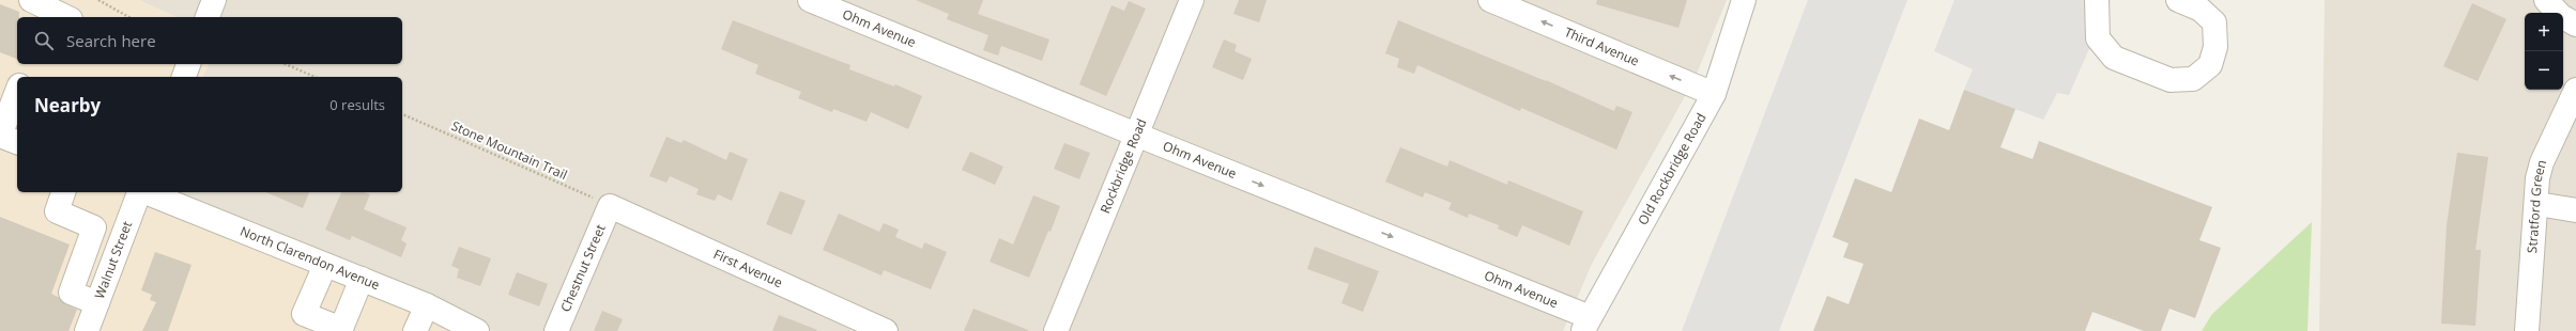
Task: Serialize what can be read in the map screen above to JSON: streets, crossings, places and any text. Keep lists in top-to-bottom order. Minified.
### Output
{"streets":{"street":["Ohm Avenue","Third Avenue","Rockbridge Road","Old Rockbridge Road","Stratford Green","North Clarendon Avenue","Walnut Street","Chestnut Street","First Avenue"],"path":["Stone Mountain Trail"]},"crossings":[["Ohm Avenue","Rockbridge Road"],["Ohm Avenue","Old Rockbridge Road"],["Third Avenue","Old Rockbridge Road"],["Stone Mountain Trail","Chestnut Street"],["Stone Mountain Trail","First Avenue"],["Chestnut Street","First Avenue"]],"one_way":["Ohm Avenue","Third Avenue"],"page":{"map_buttons":["+","−"],"search":"Search here","heading":["Nearby","0 results"]}}
